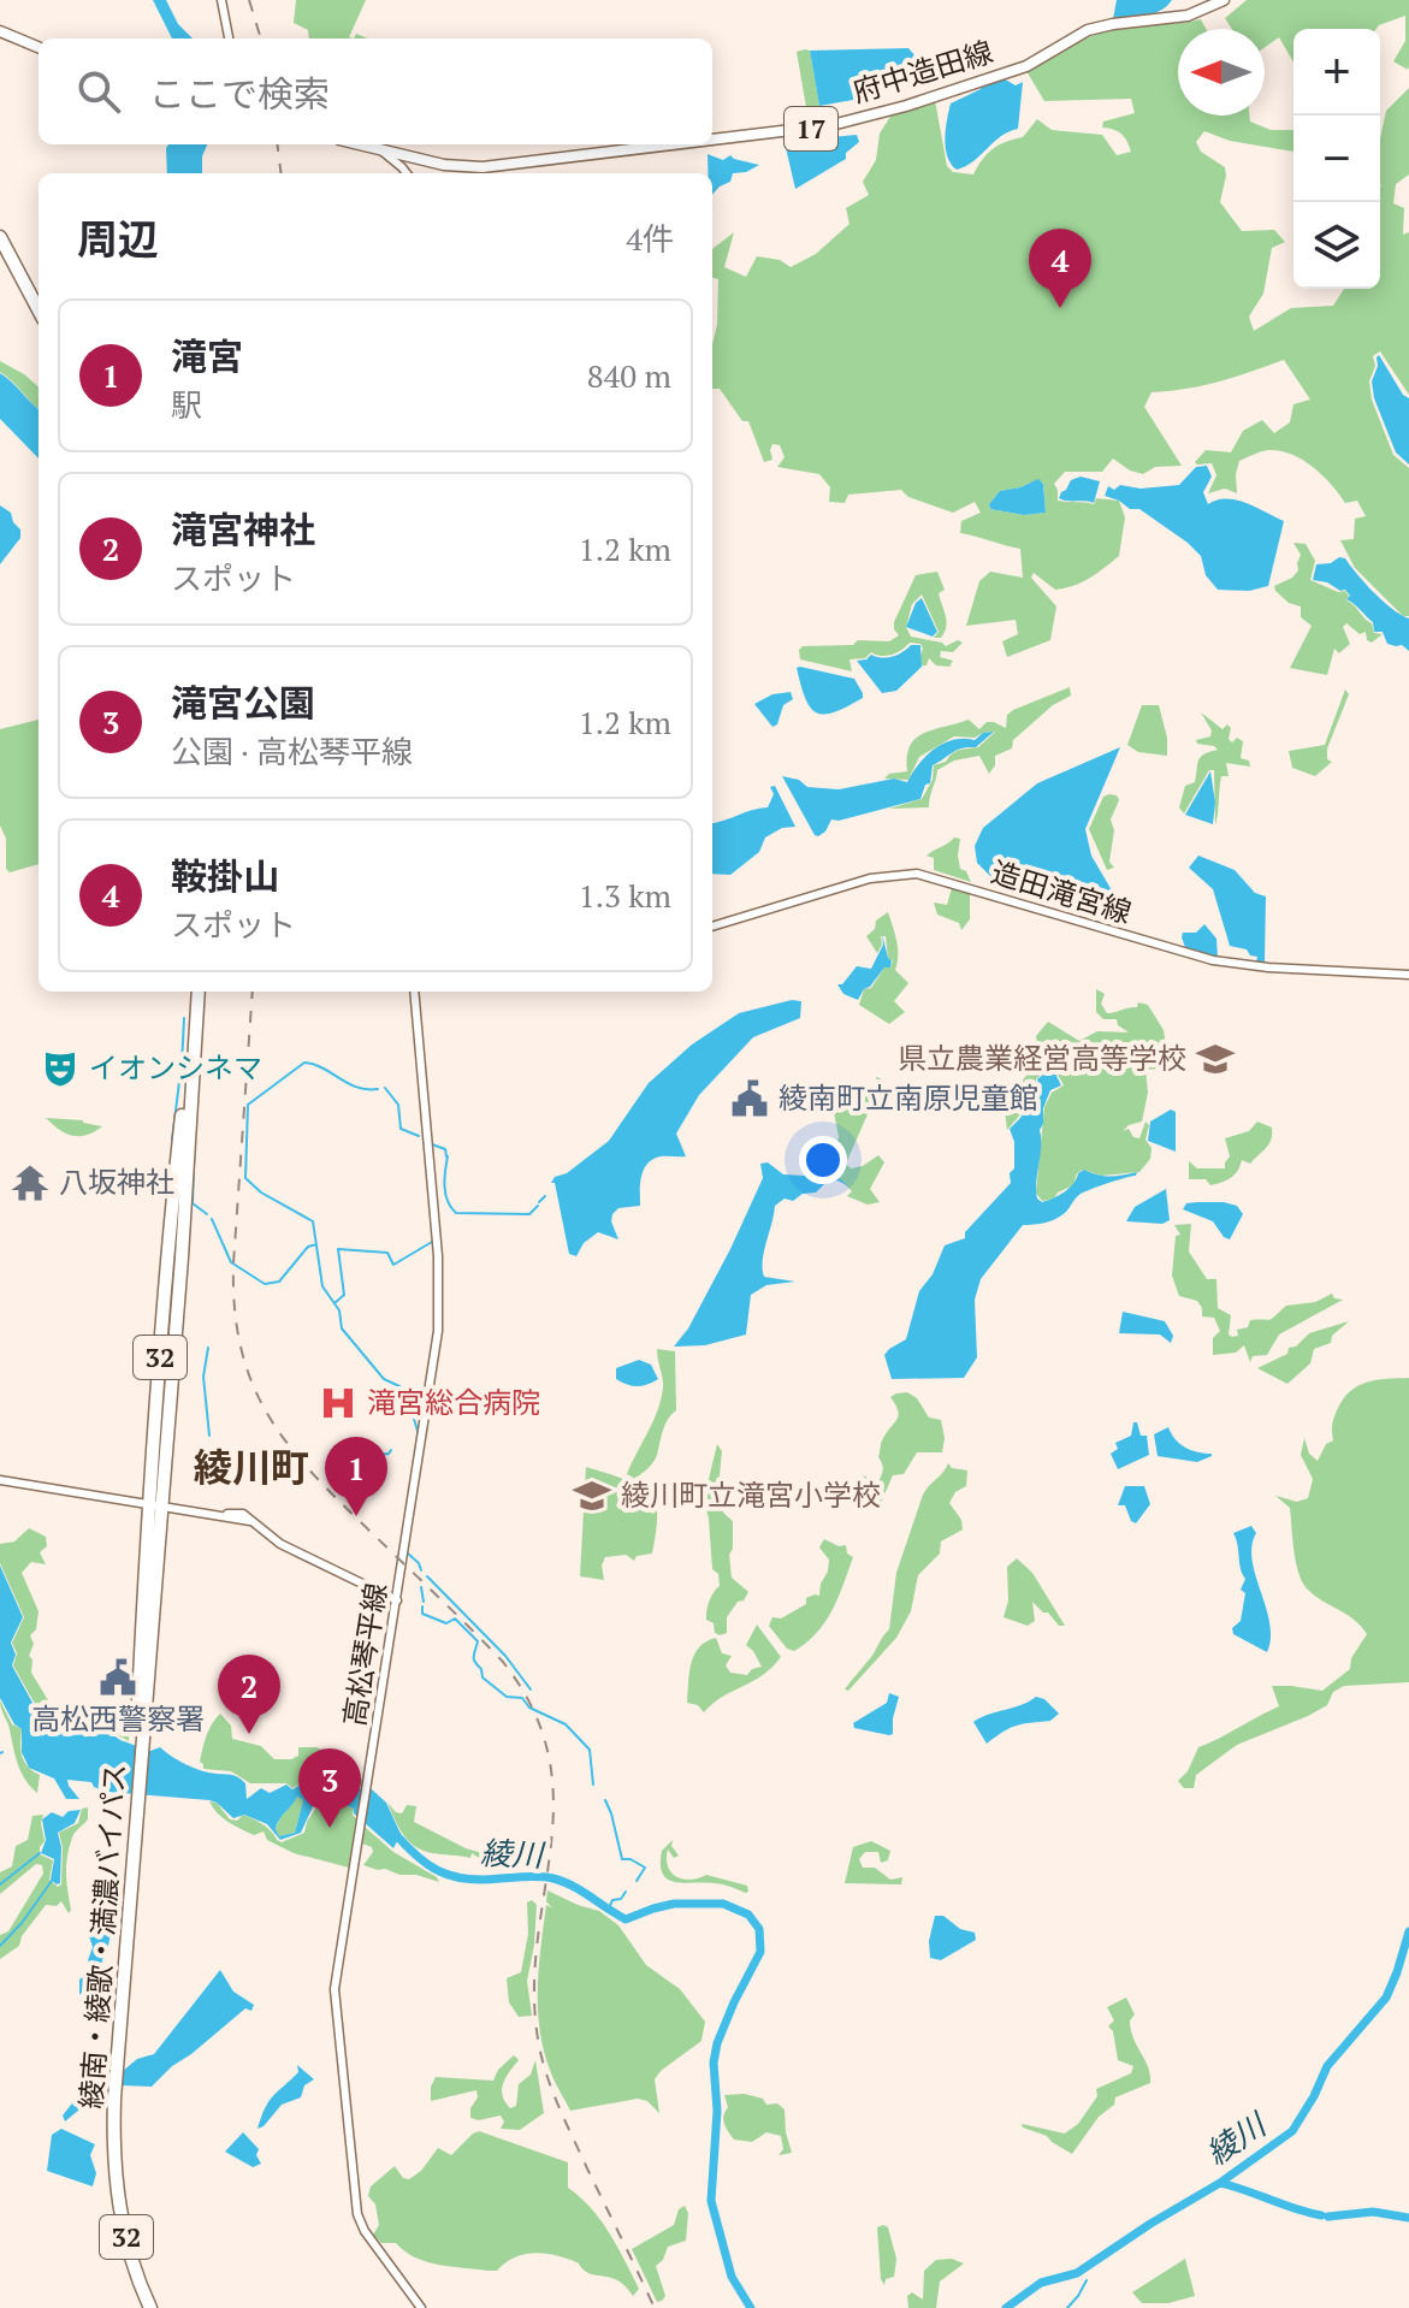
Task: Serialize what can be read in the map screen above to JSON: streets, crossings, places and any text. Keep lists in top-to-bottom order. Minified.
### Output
{"streets":{"highway":["32","綾南・綾歌・満濃バイパス"],"main road":["府中造田線","17","造田滝宮線","高松琴平線"]},"districts":["綾川町"],"water":["綾川"],"places":{"school or university":["県立農業経営高等学校","綾川町立滝宮小学校"],"theatre":["イオンシネマ"],"public building":["綾南町立南原児童館","高松西警察署"],"temple":["八坂神社"],"hospital":["滝宮総合病院"]},"north":"left","page":{"map_buttons":["+","−"],"search":"ここで検索","heading":["周辺","4件"],"pins":["4","1","2","3"],"list":[{"mark":"1","name":"滝宮","note":"駅","value":"840 m"},{"mark":"2","name":"滝宮神社","note":"スポット","value":"1.2 km"},{"mark":"3","name":"滝宮公園","note":"公園 · 高松琴平線","value":"1.2 km"},{"mark":"4","name":"鞍掛山","note":"スポット","value":"1.3 km"}]}}
